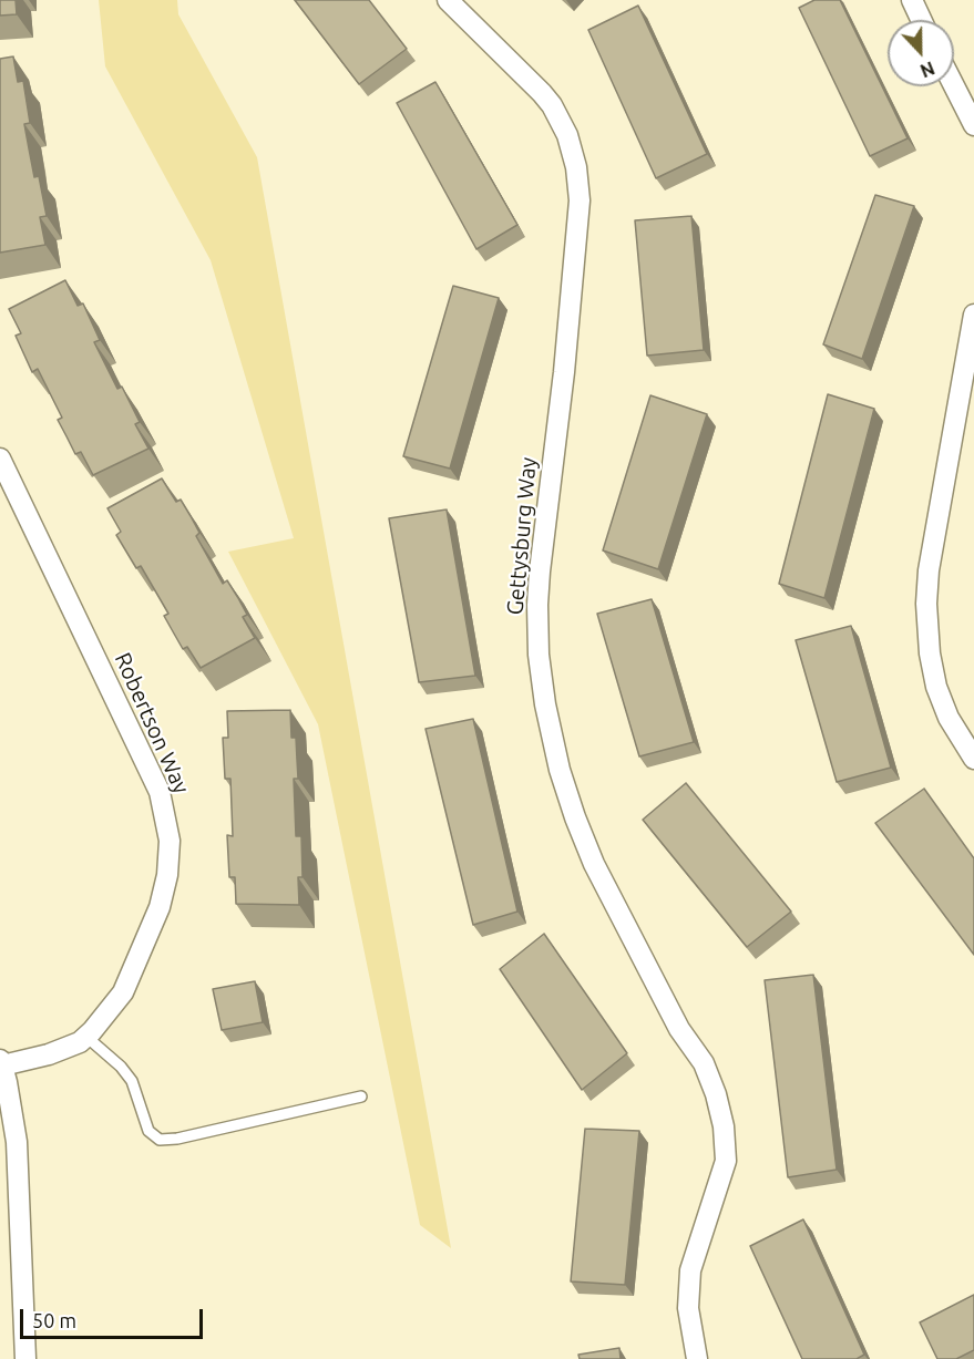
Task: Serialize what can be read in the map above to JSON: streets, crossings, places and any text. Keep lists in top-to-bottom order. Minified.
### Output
{"streets":{"street":["Gettysburg Way","Robertson Way"]},"scale_bar":"50 m","north":"bottom"}
